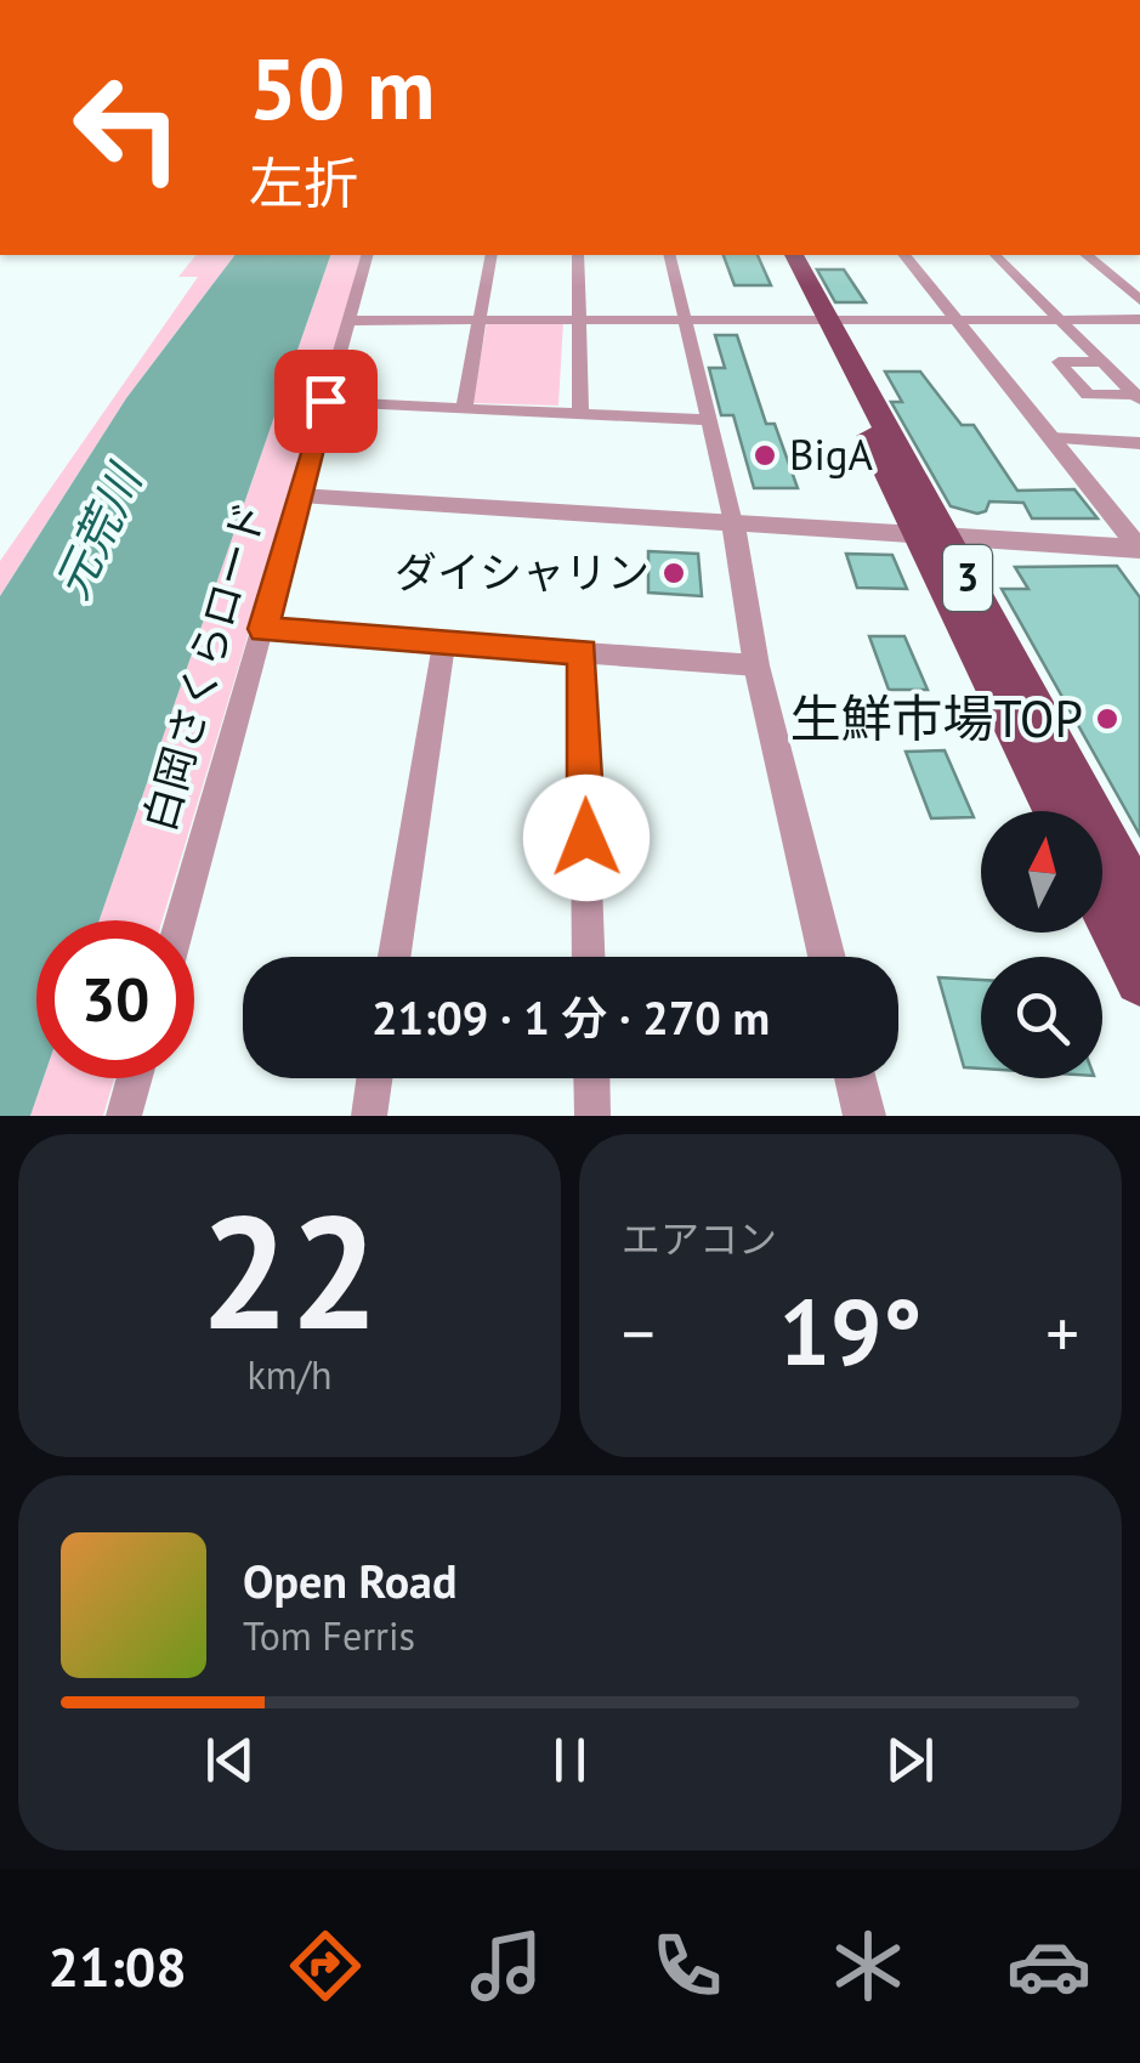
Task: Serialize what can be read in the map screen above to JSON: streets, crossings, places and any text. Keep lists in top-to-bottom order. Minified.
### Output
{"streets":{"main road":["3"],"street":["白岡さくらロード"]},"water":["元荒川"],"places":["BigA","ダイシャリン","生鮮市場TOP"],"north":"top","page":{"turn":["50 m","左折"],"limit":"30","trip":"21:09 · 1 分 · 270 m","tile":[["22","km/h"],"エアコン"],"heat":["−","19°","+"],"song":["Open Road","Tom Ferris"],"tabs":"21:08"}}
